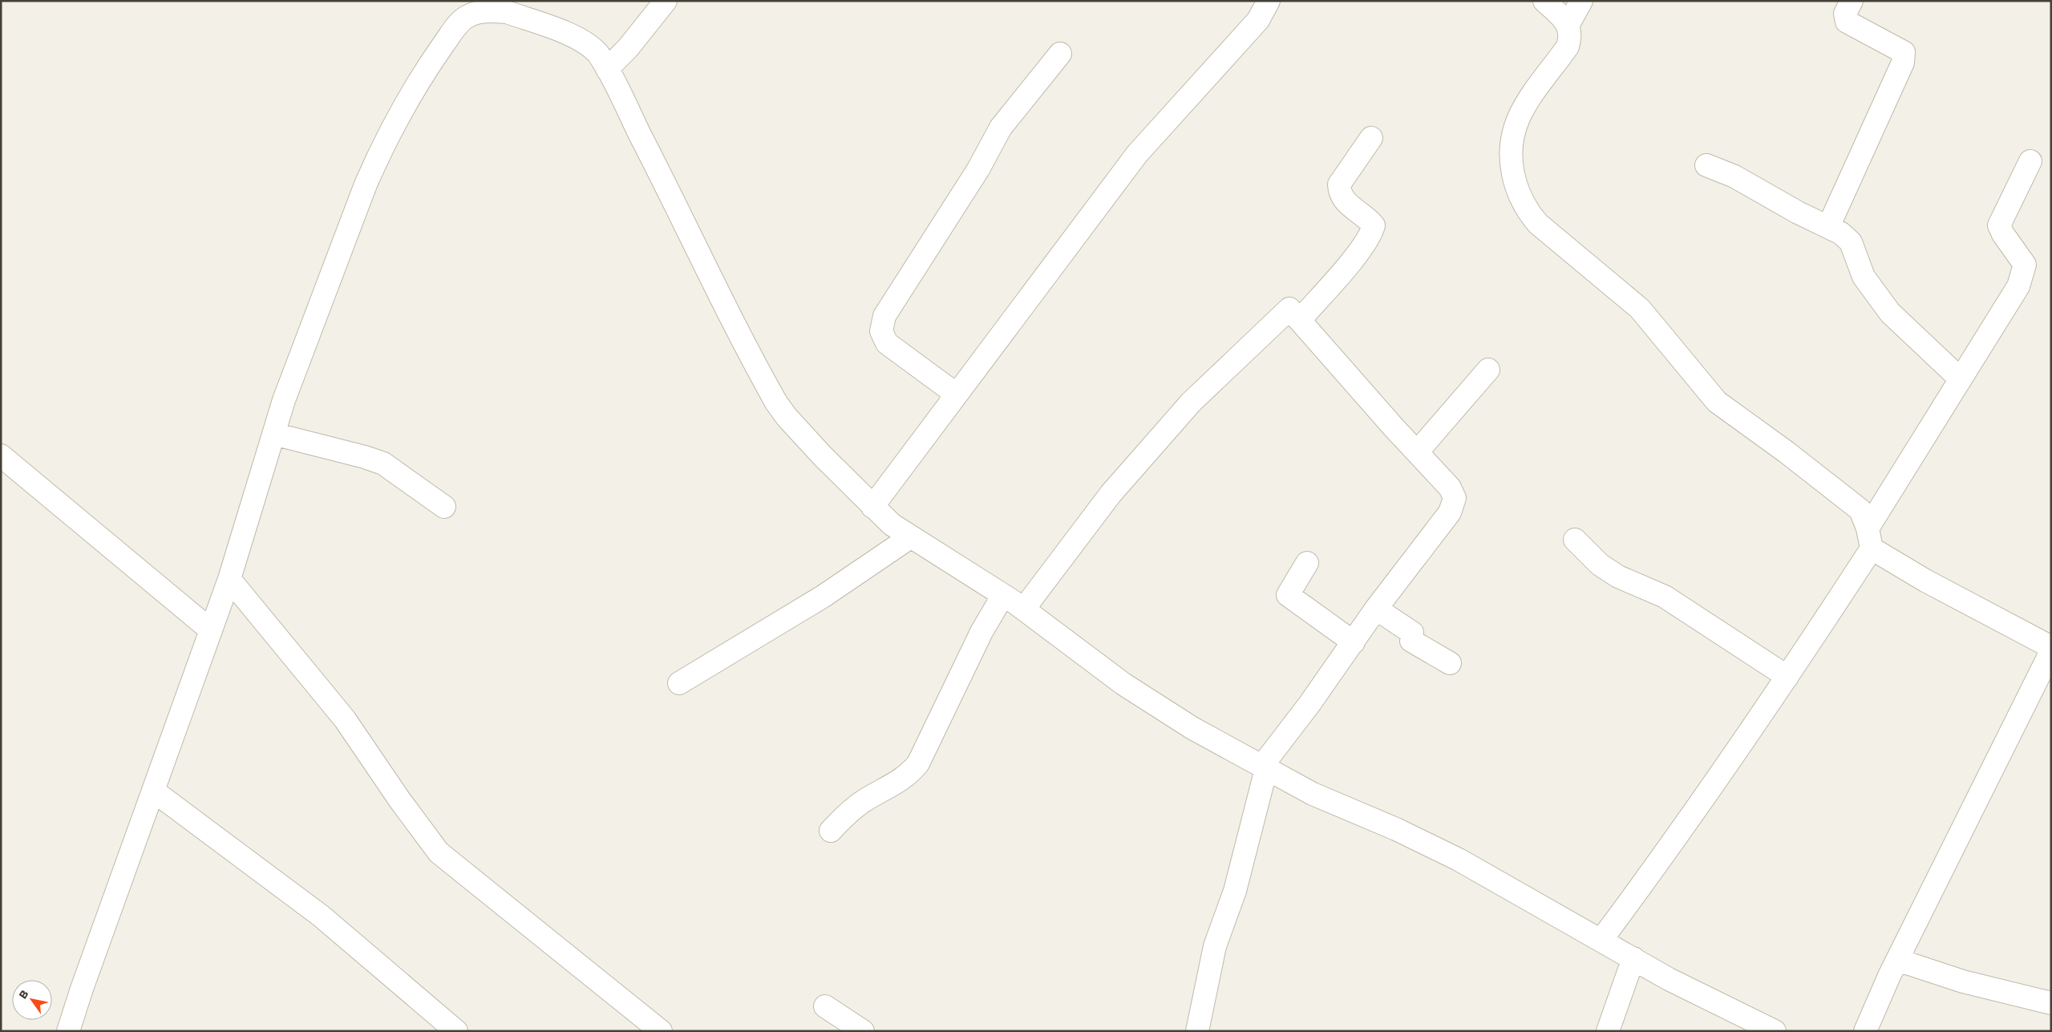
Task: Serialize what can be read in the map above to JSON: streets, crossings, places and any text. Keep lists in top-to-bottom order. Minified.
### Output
{"north":"top left"}
